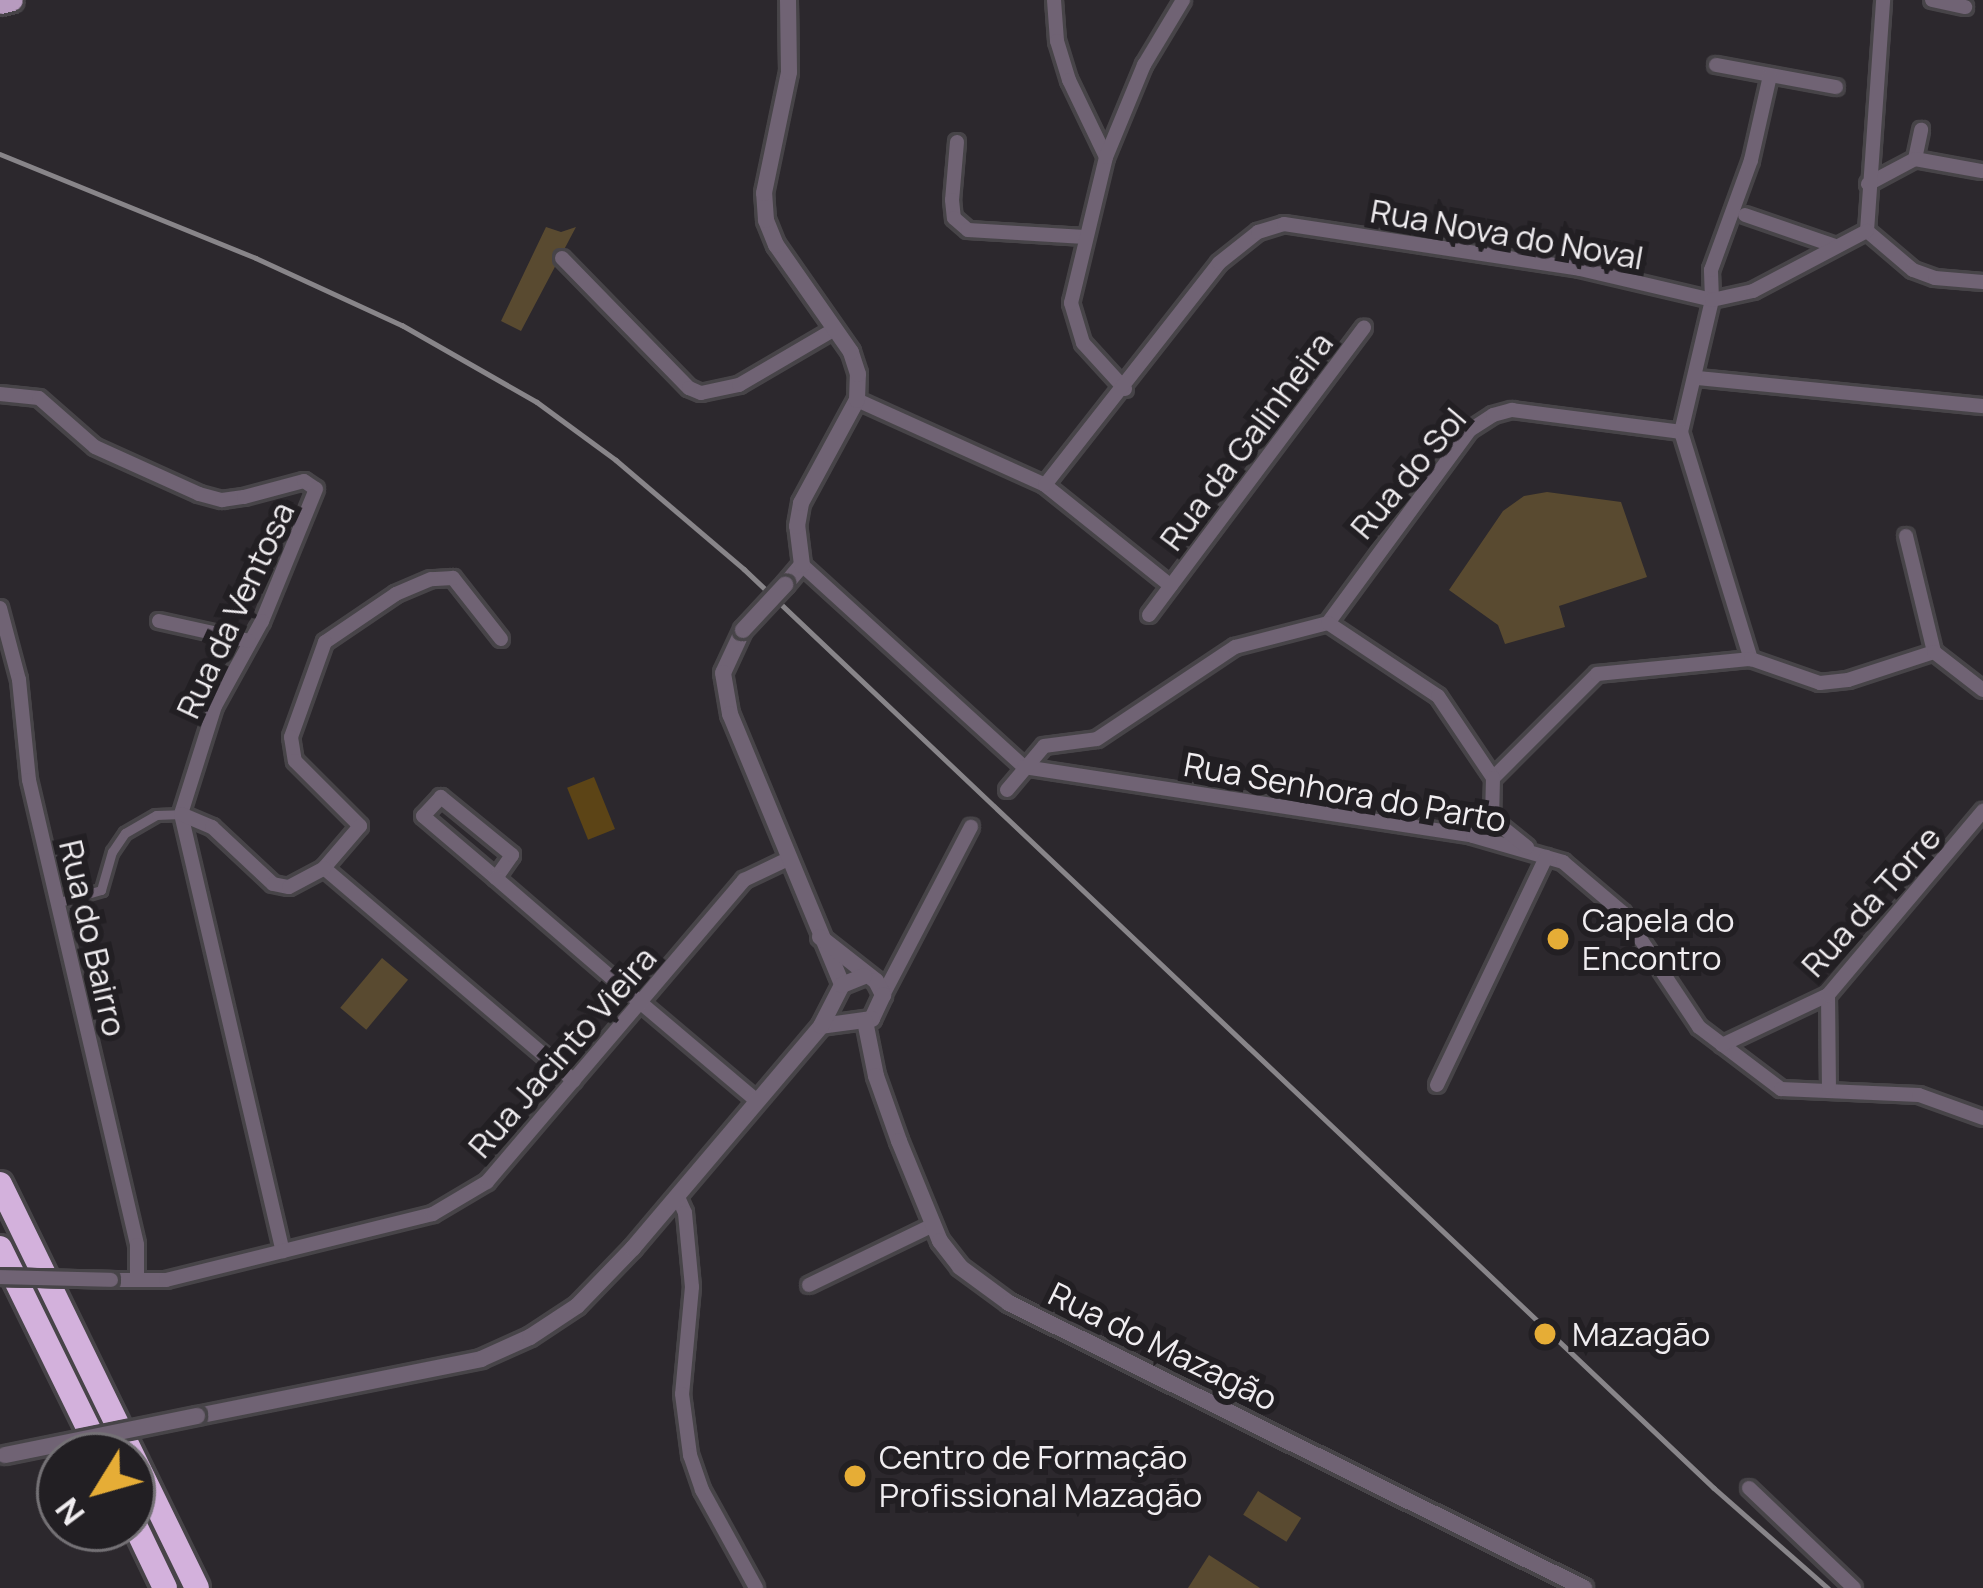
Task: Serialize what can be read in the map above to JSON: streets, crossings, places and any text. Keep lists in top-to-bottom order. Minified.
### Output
{"streets":{"street":["Rua Nova do Noval","Rua da Galinheira","Rua do Sol","Rua da Ventosa","Rua Senhora do Parto","Rua da Torre","Rua do Bairro","Rua Jacinto Vieira","Rua do Mazagão"]},"crossings":[["Rua Nova do Noval","Rua da Galinheira"],["Rua Senhora do Parto","Rua da Torre"],["Rua do Bairro","Rua Jacinto Vieira"]],"places":["Capela do Encontro","Mazagão","Centro de Formação Profissional Mazagão"],"north":"bottom left"}
